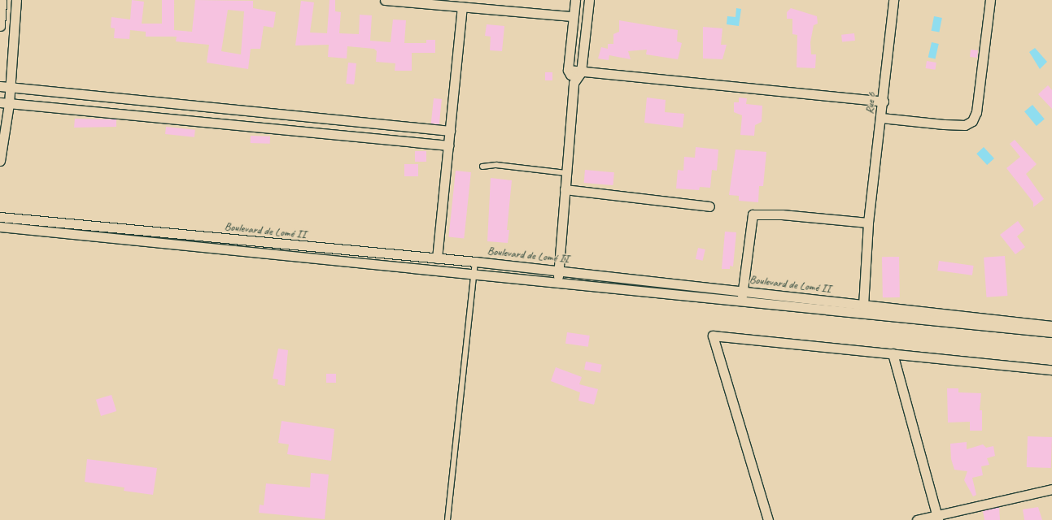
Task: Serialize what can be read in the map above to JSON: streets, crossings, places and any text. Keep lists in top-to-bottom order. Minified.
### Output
{"streets":{"street":["Rue 6","Boulevard de Lomé II"]},"crossings":[["Rue 6","Boulevard de Lomé II"]]}
